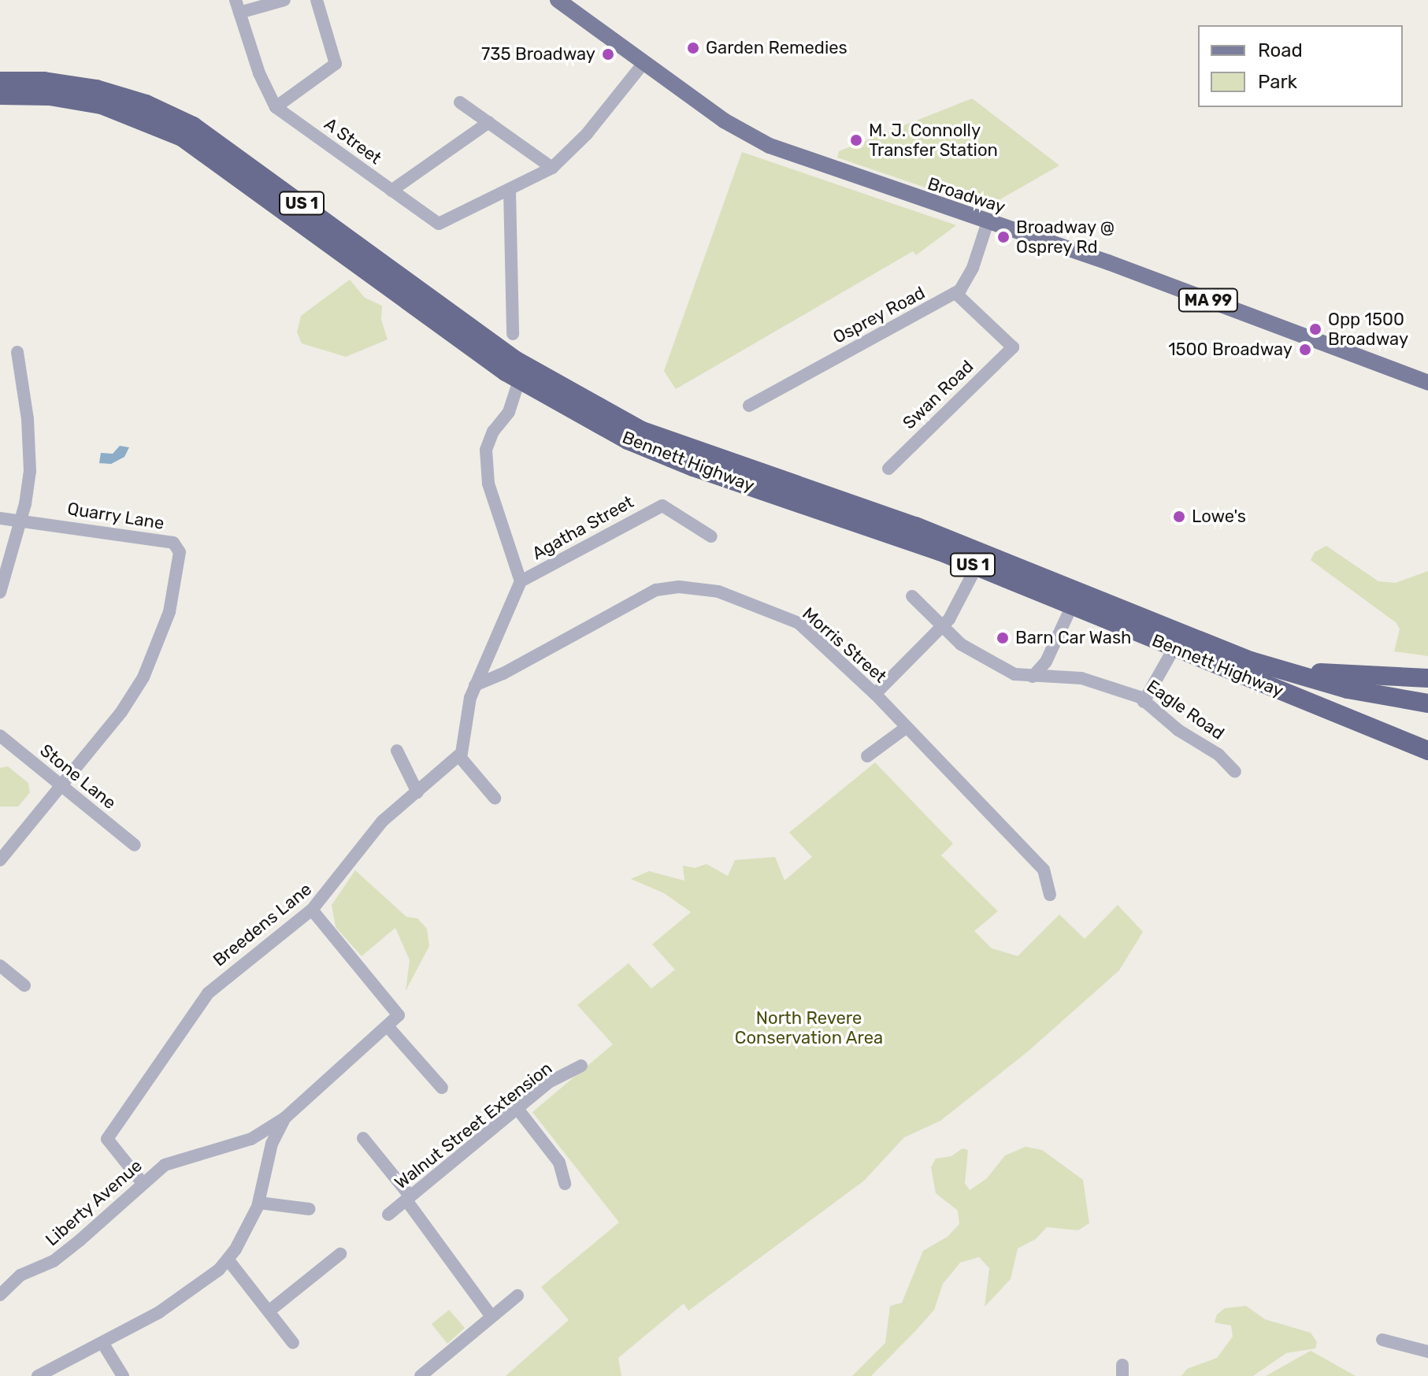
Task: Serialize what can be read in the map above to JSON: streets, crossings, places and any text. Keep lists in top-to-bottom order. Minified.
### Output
{"streets":{"highway":["US 1","Bennett Highway"],"main road":["Broadway","MA 99"],"street":["A Street","Osprey Road","Swan Road","Quarry Lane","Agatha Street","Morris Street","Eagle Road","Stone Lane","Breedens Lane","Walnut Street Extension","Liberty Avenue"]},"crossings":[["Broadway","Osprey Road"],["Osprey Road","Swan Road"],["Quarry Lane","Stone Lane"],["Breedens Lane","Liberty Avenue"]],"parks":["North Revere Conservation Area"],"places":["Garden Remedies","735 Broadway","M. J. Connolly Transfer Station","Broadway @ Osprey Rd","Opp 1500 Broadway","1500 Broadway","Lowe's","Barn Car Wash"],"legend":["Road","Park"]}
